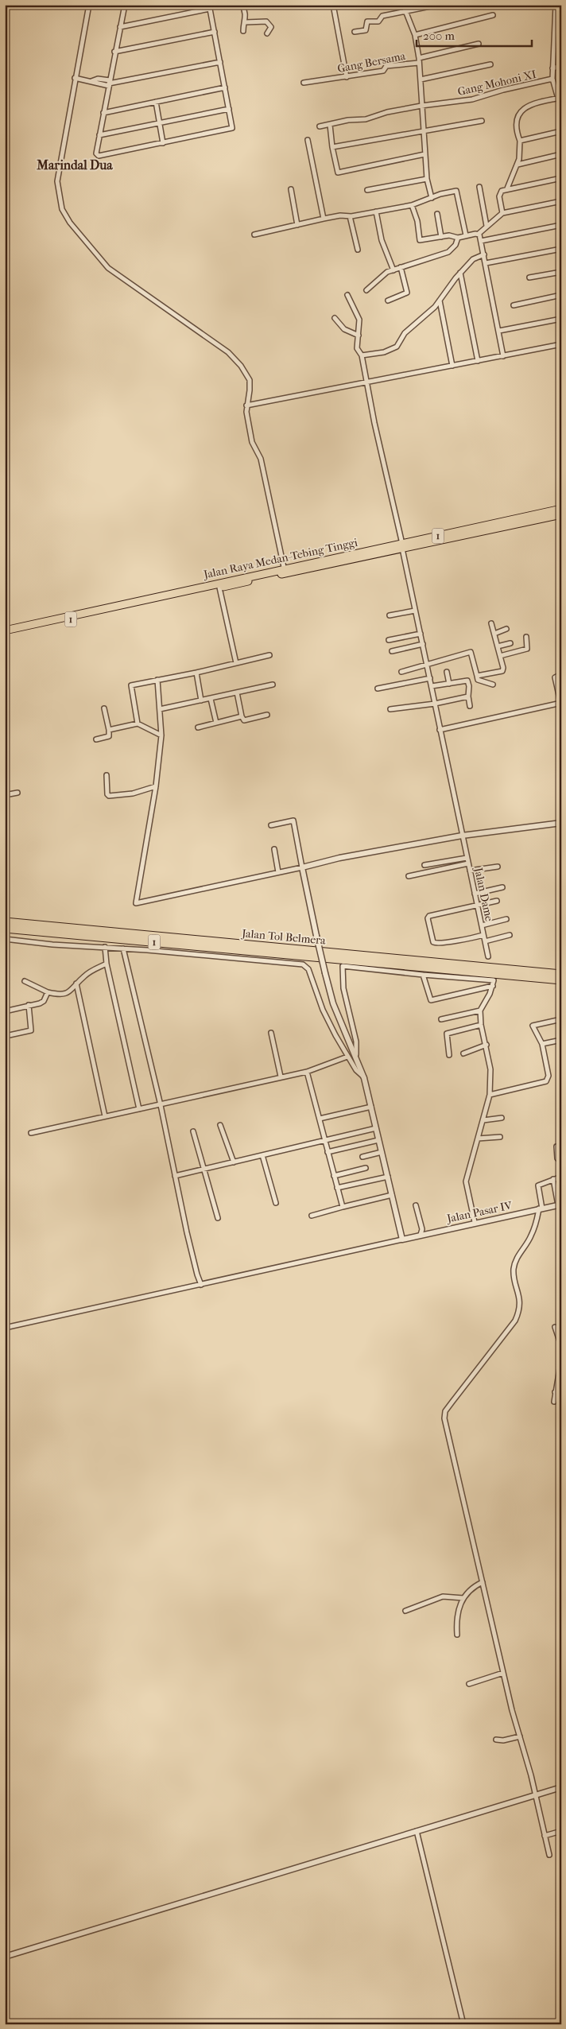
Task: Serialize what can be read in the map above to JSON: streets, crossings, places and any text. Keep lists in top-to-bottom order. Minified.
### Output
{"streets":{"highway":["1","Jalan Raya Medan-Tebing Tinggi","Jalan Tol Belmera"],"street":["Gang Bersama","Gang Mohoni XI","Jalan Dame","Jalan Pasar IV"]},"crossings":[["Jalan Raya Medan-Tebing Tinggi","Jalan Dame"]],"districts":["Marindal Dua"],"scale_bar":"200 m"}
